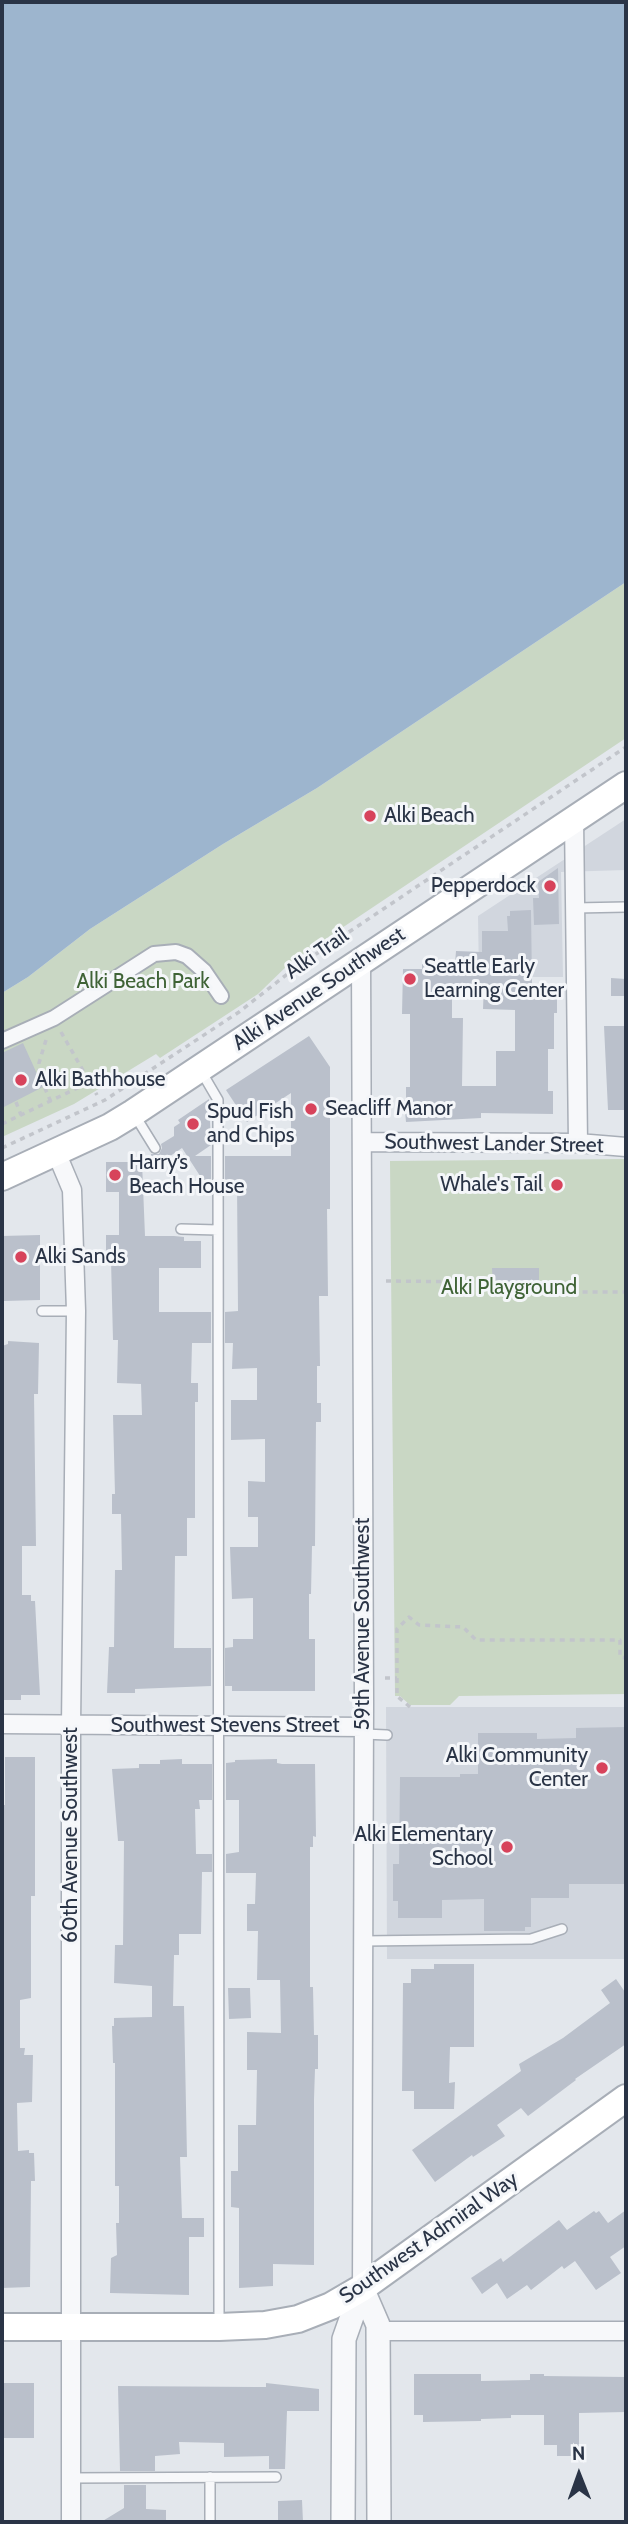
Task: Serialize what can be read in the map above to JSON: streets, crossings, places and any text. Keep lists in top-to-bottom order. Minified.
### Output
{"streets":{"main road":["Alki Avenue Southwest","Southwest Admiral Way"],"street":["Southwest Lander Street","59th Avenue Southwest","Southwest Stevens Street","60th Avenue Southwest"],"path":["Alki Trail"]},"crossings":[["Alki Avenue Southwest","59th Avenue Southwest"],["Alki Avenue Southwest","60th Avenue Southwest"],["Southwest Lander Street","59th Avenue Southwest"],["59th Avenue Southwest","Southwest Stevens Street"],["59th Avenue Southwest","Southwest Admiral Way"],["Southwest Stevens Street","60th Avenue Southwest"],["60th Avenue Southwest","Southwest Admiral Way"]],"parks":["Alki Beach Park","Alki Playground"],"places":["Alki Beach","Pepperdock","Seattle Early Learning Center","Alki Bathhouse","Seacliff Manor","Spud Fish and Chips","Harry’s Beach House","Whale's Tail","Alki Sands","Alki Community Center","Alki Elementary School"],"north":"top"}
